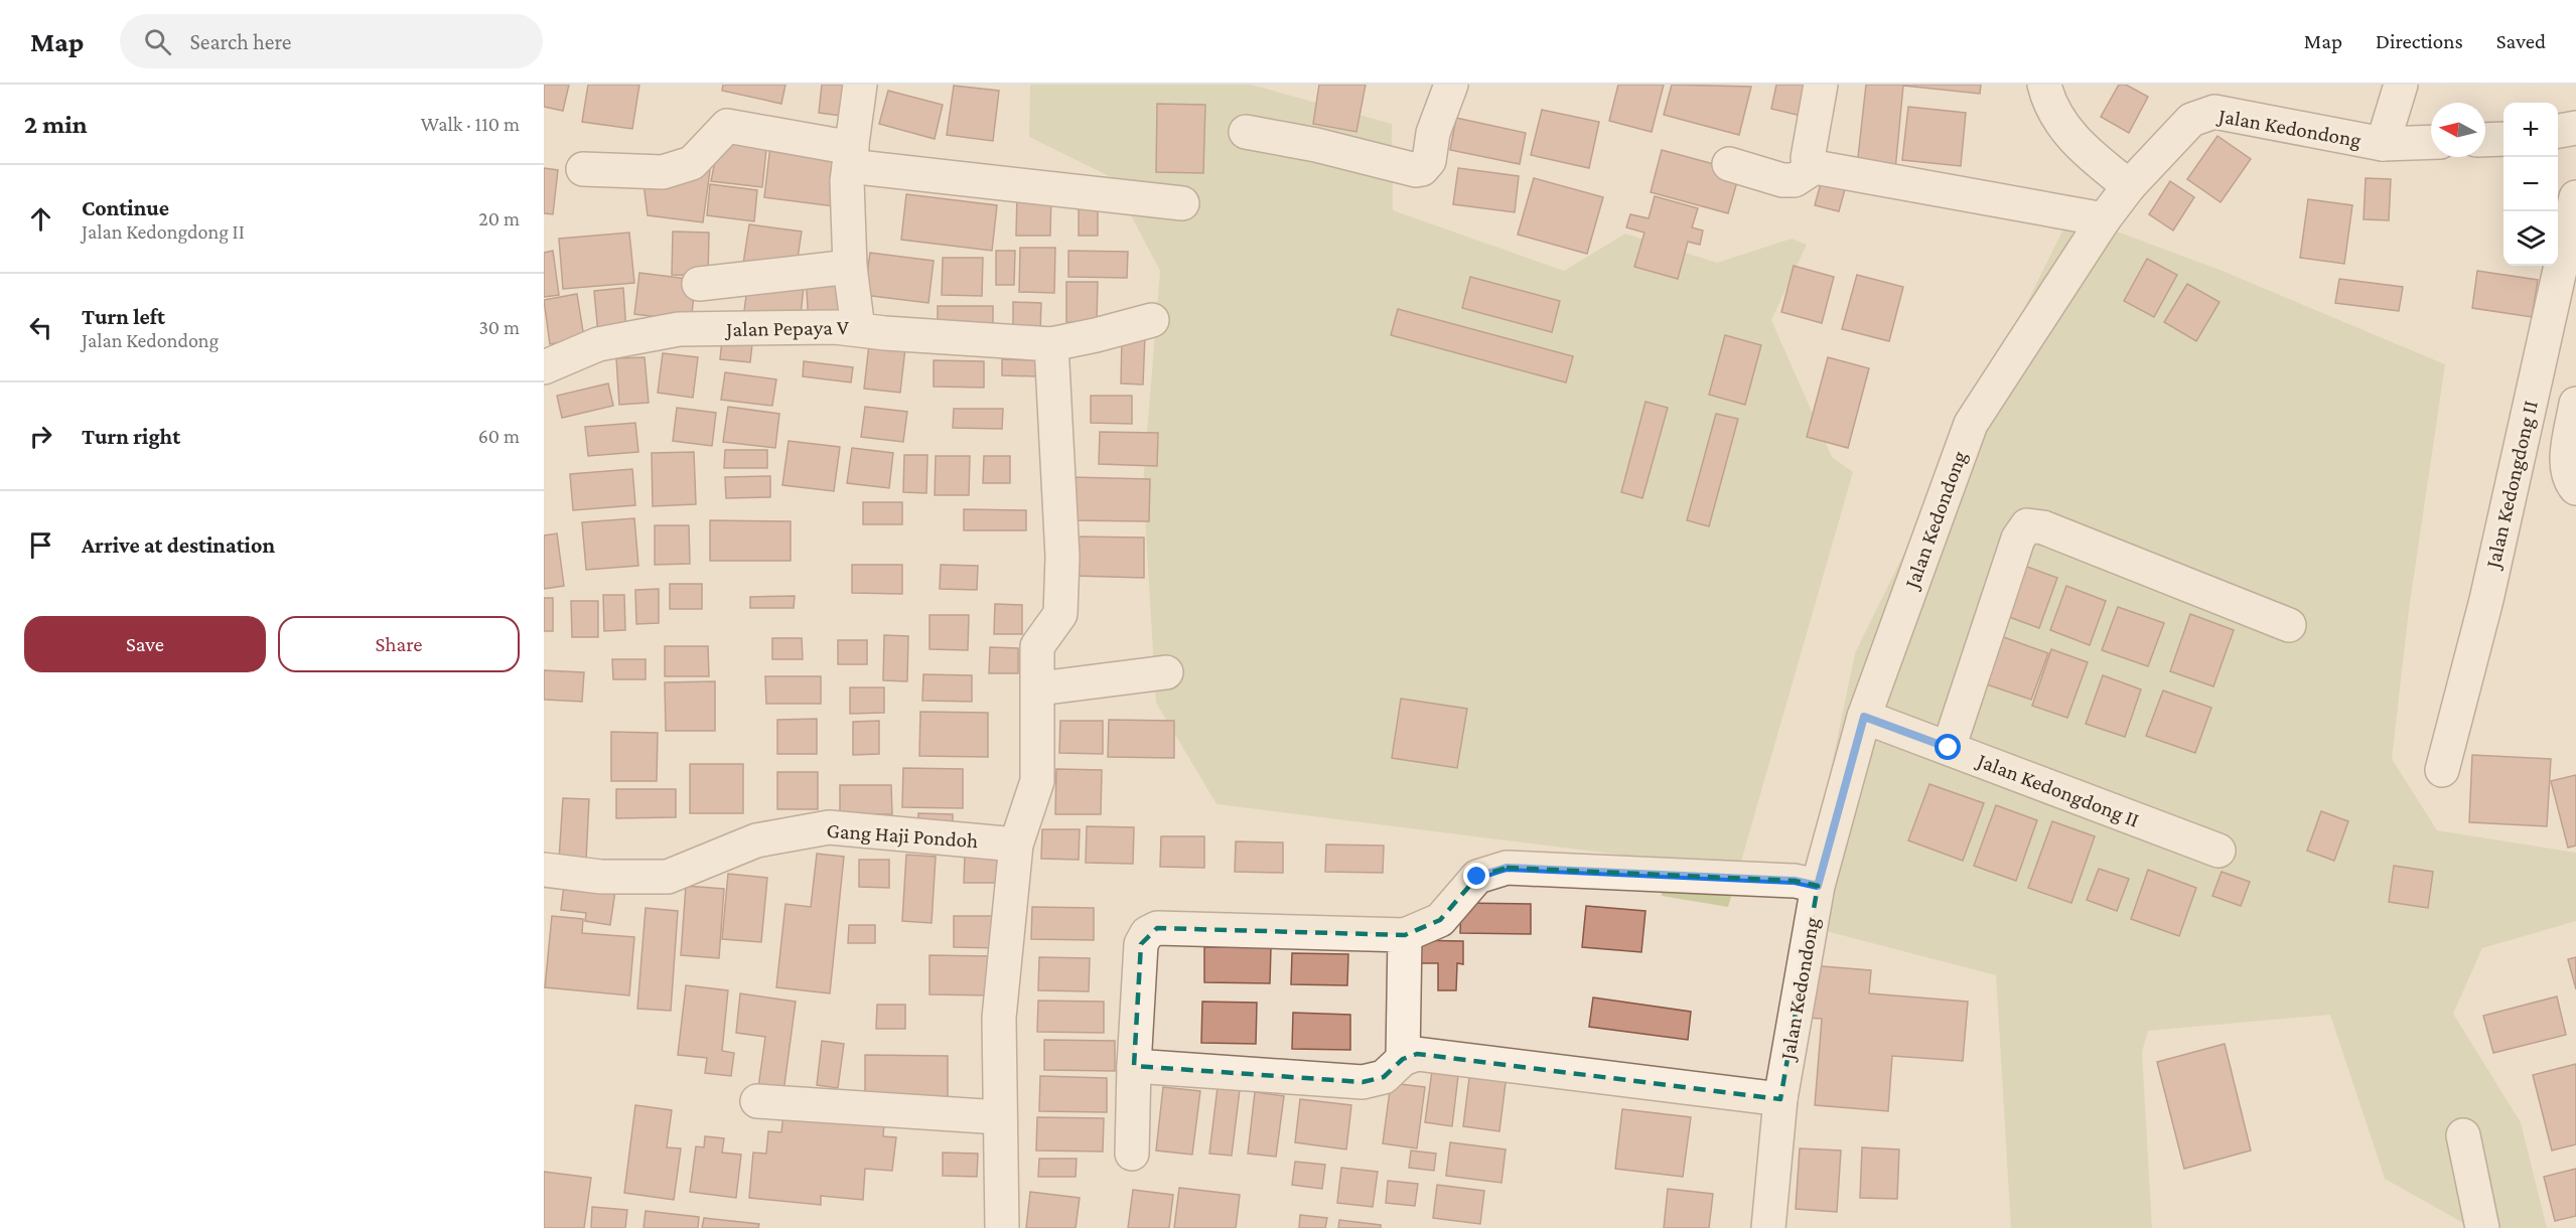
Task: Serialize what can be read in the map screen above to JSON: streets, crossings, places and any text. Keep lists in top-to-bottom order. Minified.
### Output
{"streets":{"street":["Jalan Kedondong","Jalan Pepaya V","Jalan Kedongdong II","Gang Haji Pondoh"]},"crossings":[["Jalan Kedondong","Jalan Kedongdong II"]],"north":"left","page":{"header":"Map","search":"Search here","nav":["Map","Directions","Saved"],"heading":["2 min","Walk · 110 m"],"map_buttons":["+","−"],"list":[["Continue","Jalan Kedongdong II","20 m"],["Turn left","Jalan Kedondong","30 m"],["Turn right","60 m"],"Arrive at destination"],"buttons":["Save","Share"]}}
